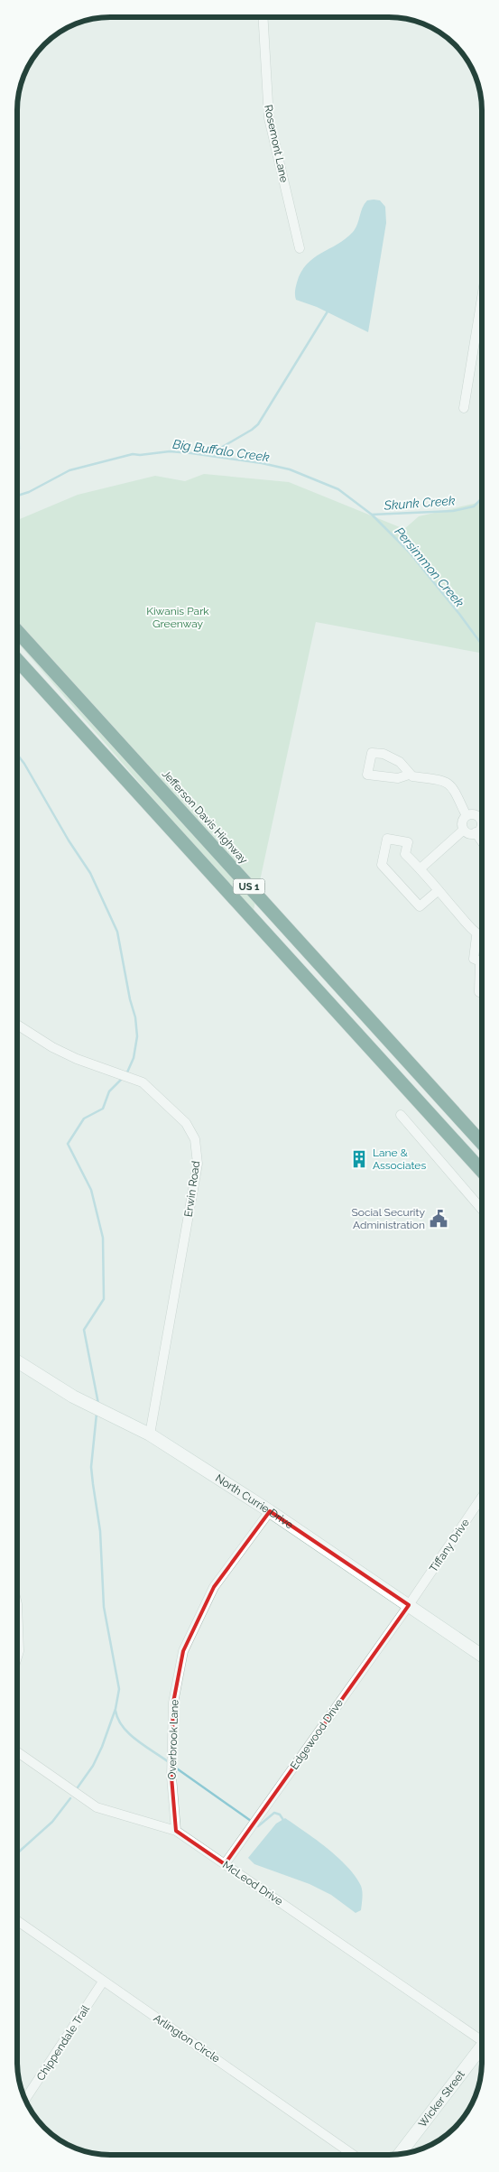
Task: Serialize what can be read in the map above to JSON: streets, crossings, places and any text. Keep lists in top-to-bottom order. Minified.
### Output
{"streets":{"highway":["Jefferson Davis Highway","US 1"],"street":["Rosemont Lane","Erwin Road","North Currie Drive","Tiffany Drive","Edgewood Drive","Overbrook Lane","McLeod Drive","Arlington Circle","Chippendale Trail","Wicker Street"]},"crossings":[["Erwin Road","North Currie Drive"],["North Currie Drive","Tiffany Drive"],["North Currie Drive","Edgewood Drive"],["North Currie Drive","Overbrook Lane"],["Tiffany Drive","Edgewood Drive"],["Edgewood Drive","McLeod Drive"],["Overbrook Lane","McLeod Drive"],["Arlington Circle","Chippendale Trail"]],"water":["Big Buffalo Creek","Skunk Creek","Persimmon Creek"],"parks":["Kiwanis Park Greenway"],"places":{"building":["Lane & Associates"],"public building":["Social Security Administration"]}}
